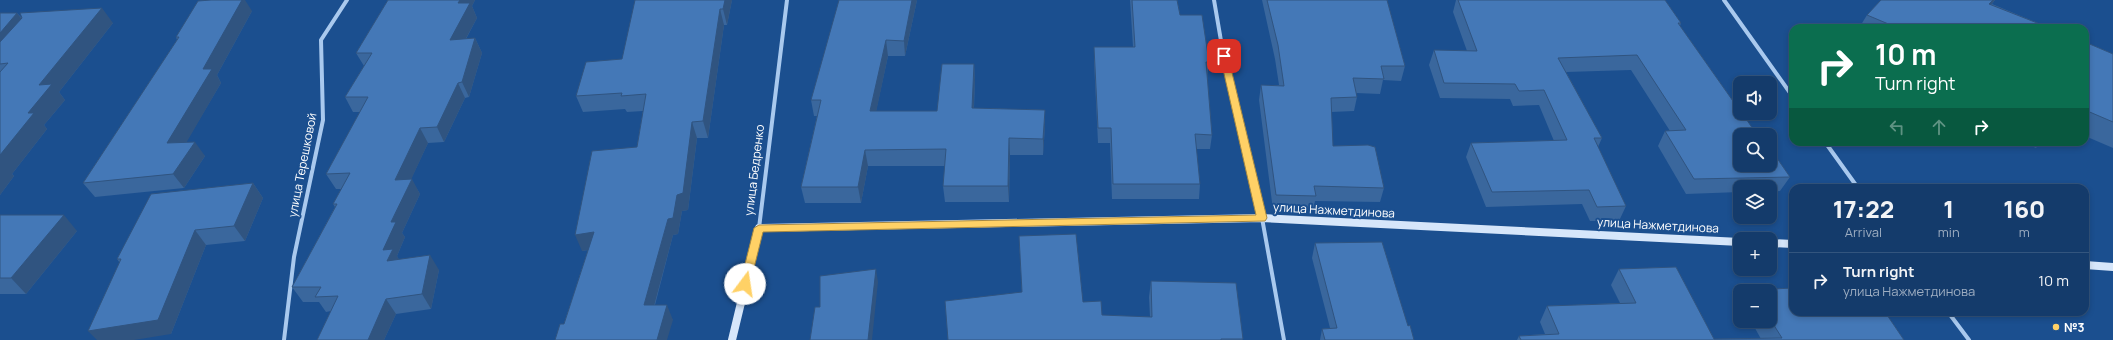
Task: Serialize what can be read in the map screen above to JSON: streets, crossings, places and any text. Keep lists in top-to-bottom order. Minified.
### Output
{"streets":{"street":["улица Терешковой","улица Бедренко","улица Нажметдинова"]},"crossings":[["улица Бедренко","улица Нажметдинова"]],"places":["№3"],"page":{"turn":["10 m","Turn right"],"map_buttons":["+","−"],"eta":["17:22","Arrival","1","min","160","m"],"list":[{"name":"Turn right","note":"улица Нажметдинова","value":"10 m"}]}}
